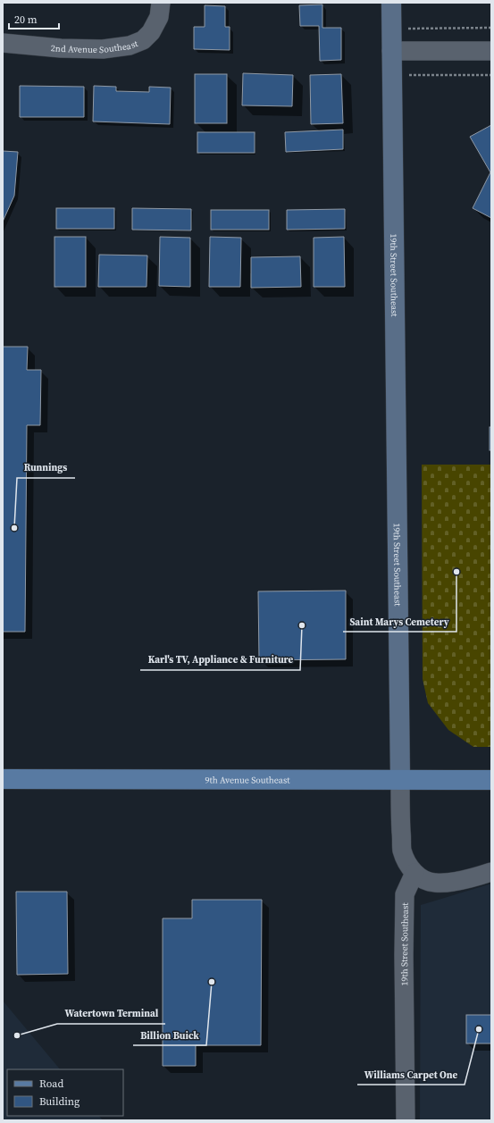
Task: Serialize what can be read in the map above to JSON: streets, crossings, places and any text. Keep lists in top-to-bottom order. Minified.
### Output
{"streets":{"main road":["19th Street Southeast","9th Avenue Southeast"],"street":["2nd Avenue Southeast"]},"crossings":[["19th Street Southeast","9th Avenue Southeast"]],"places":["Runnings","Saint Marys Cemetery","Karl's TV, Appliance & Furniture","Billion Buick","Williams Carpet One","Watertown Terminal"],"legend":["Road","Building"],"scale_bar":"20 m"}
